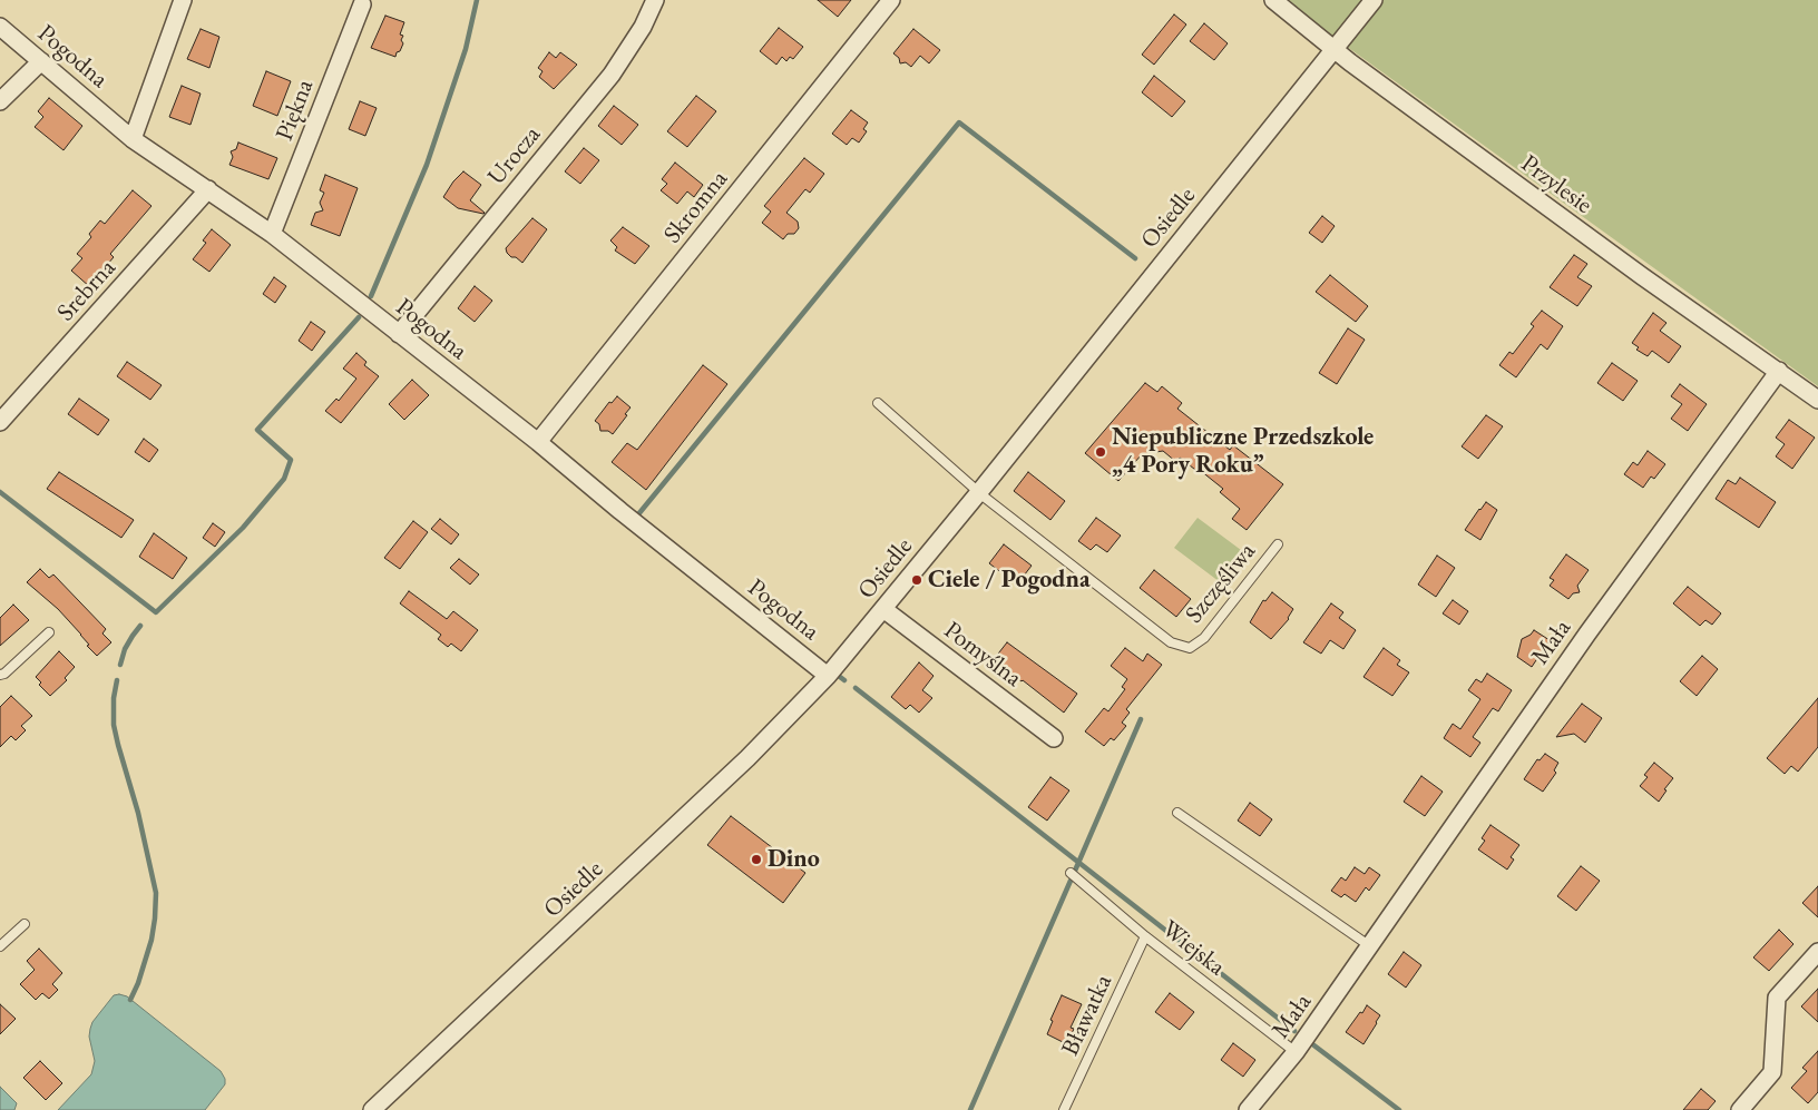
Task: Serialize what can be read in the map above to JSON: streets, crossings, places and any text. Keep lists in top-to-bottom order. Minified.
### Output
{"streets":{"street":["Pogodna","Piękna","Urocza","Przylesie","Skromna","Osiedle","Srebrna","Mała","Pomyślna"],"lane":["Szczęśliwa","Wiejska","Bławatka"]},"crossings":[["Pogodna","Piękna"],["Pogodna","Urocza"],["Pogodna","Skromna"],["Pogodna","Osiedle"],["Pogodna","Srebrna"],["Przylesie","Osiedle"],["Przylesie","Mała"],["Osiedle","Szczęśliwa"],["Osiedle","Pomyślna"],["Mała","Wiejska"],["Wiejska","Bławatka"]],"places":["Niepubliczne Przedszkole „4 Pory Roku”","Ciele / Pogodna","Dino"]}
